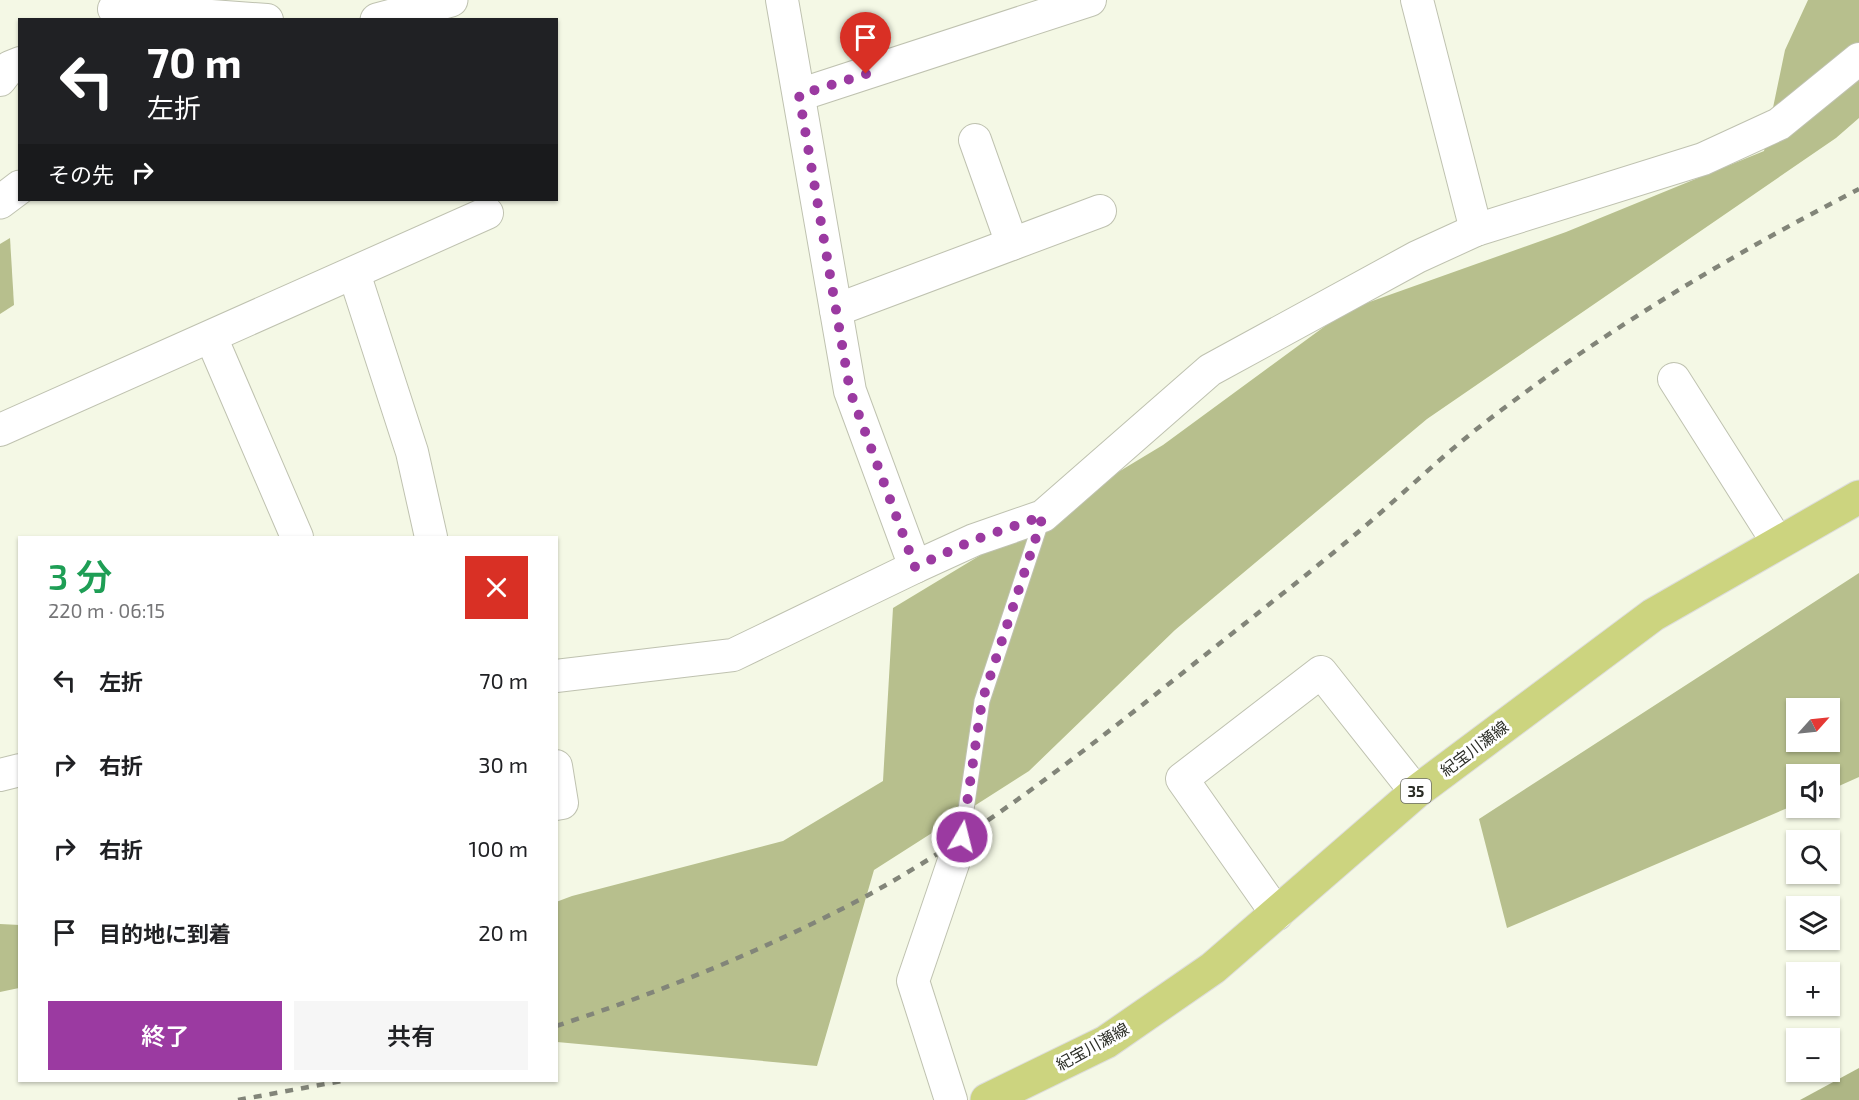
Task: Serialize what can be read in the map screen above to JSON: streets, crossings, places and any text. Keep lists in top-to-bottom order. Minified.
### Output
{"streets":{"main road":["紀宝川瀬線","35"]},"north":"top right","page":{"turn":["70 m","左折"],"then":"その先","heading":["3 分","220 m · 06:15"],"list":[{"name":"左折","value":"70 m"},{"name":"右折","value":"30 m"},{"name":"右折","value":"100 m"},{"name":"目的地に到着","value":"20 m"}],"map_buttons":["+","−"],"buttons":["終了","共有"]}}
